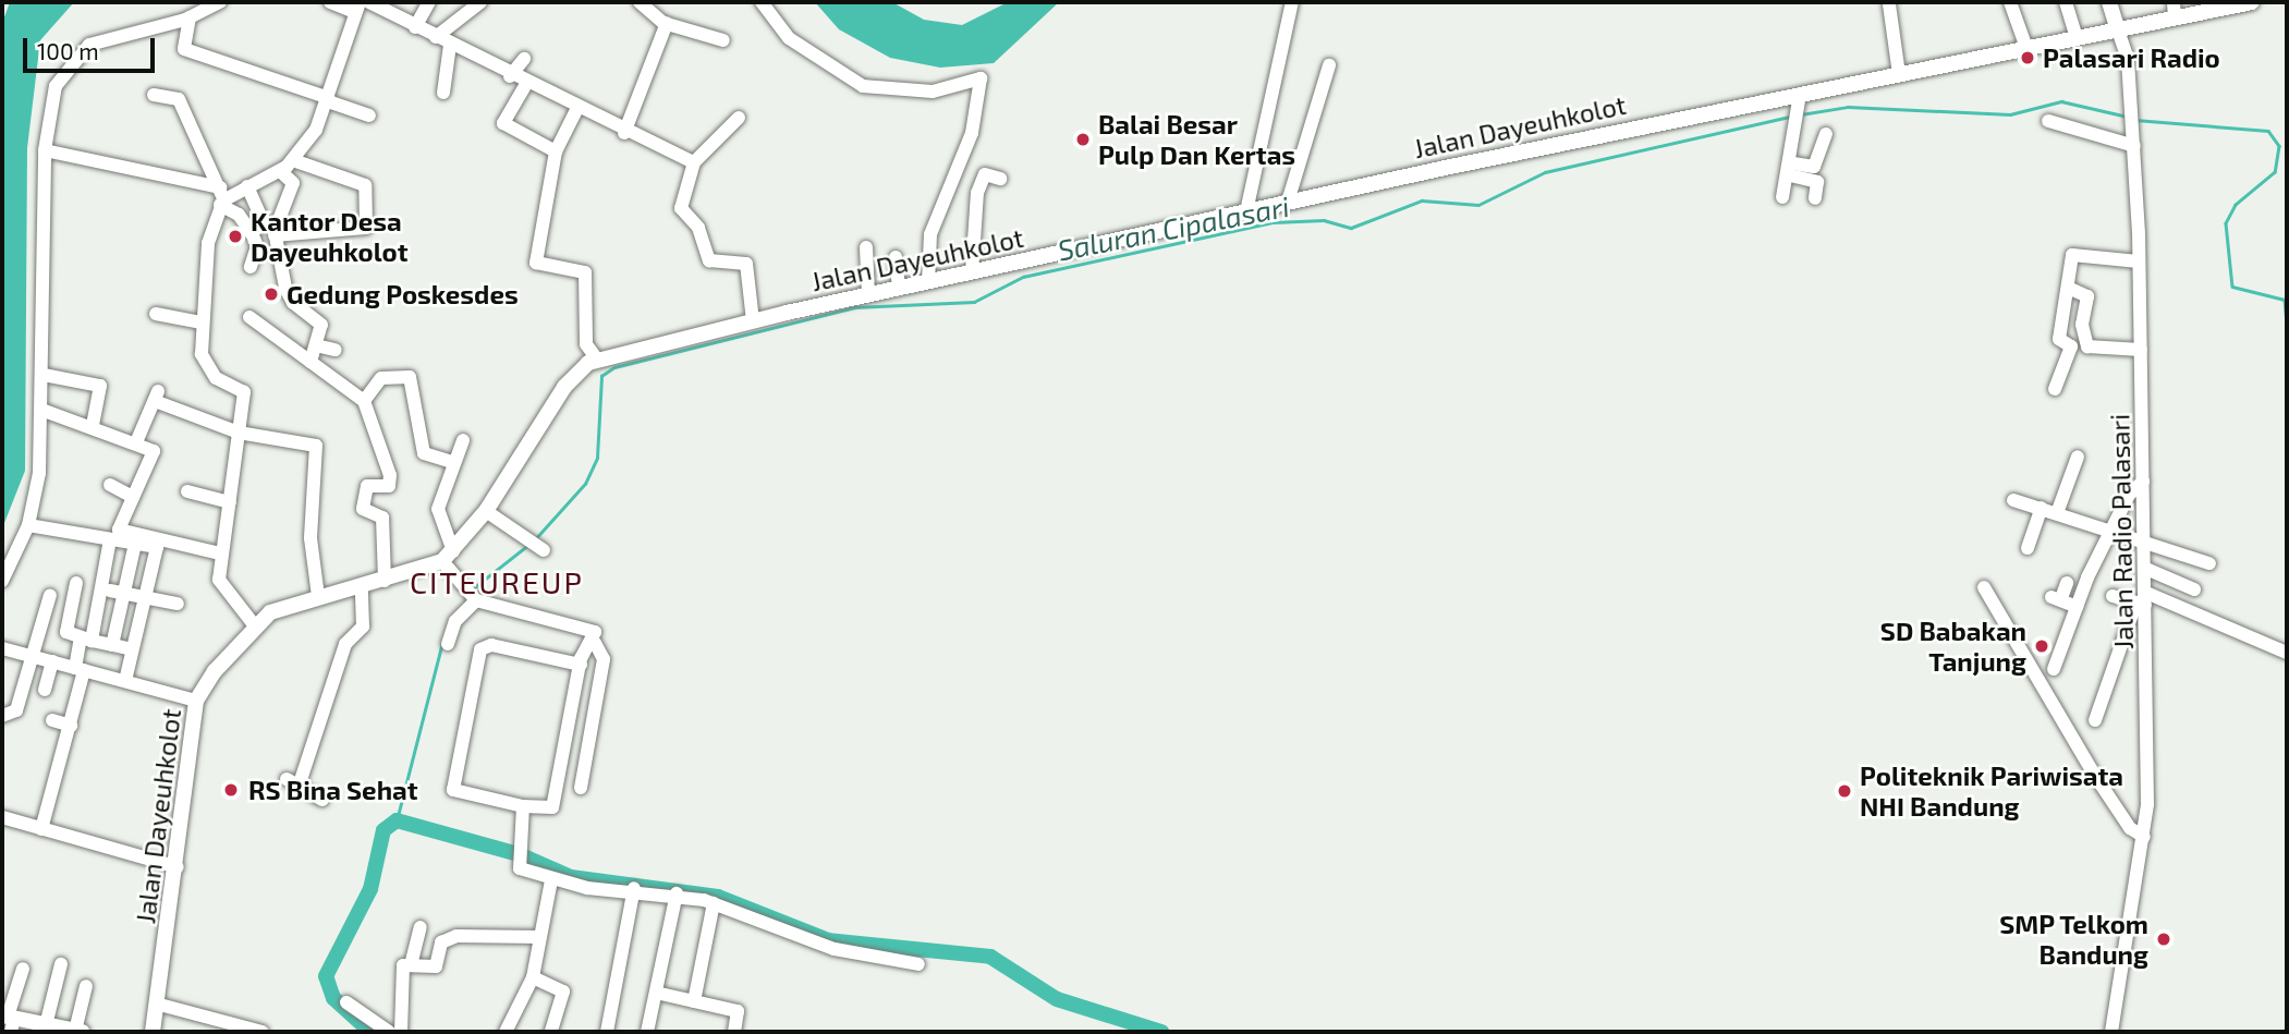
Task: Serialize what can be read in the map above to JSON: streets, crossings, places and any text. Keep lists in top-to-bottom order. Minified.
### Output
{"streets":{"main road":["Jalan Dayeuhkolot"],"street":["Jalan Radio Palasari"]},"crossings":[["Jalan Dayeuhkolot","Jalan Radio Palasari"]],"districts":["CITEUREUP"],"water":["Saluran Cipalasari"],"places":["Palasari Radio","Balai Besar Pulp Dan Kertas","Kantor Desa Dayeuhkolot","Gedung Poskesdes","SD Babakan Tanjung","RS Bina Sehat","Politeknik Pariwisata NHI Bandung","SMP Telkom Bandung"],"scale_bar":"100 m"}
